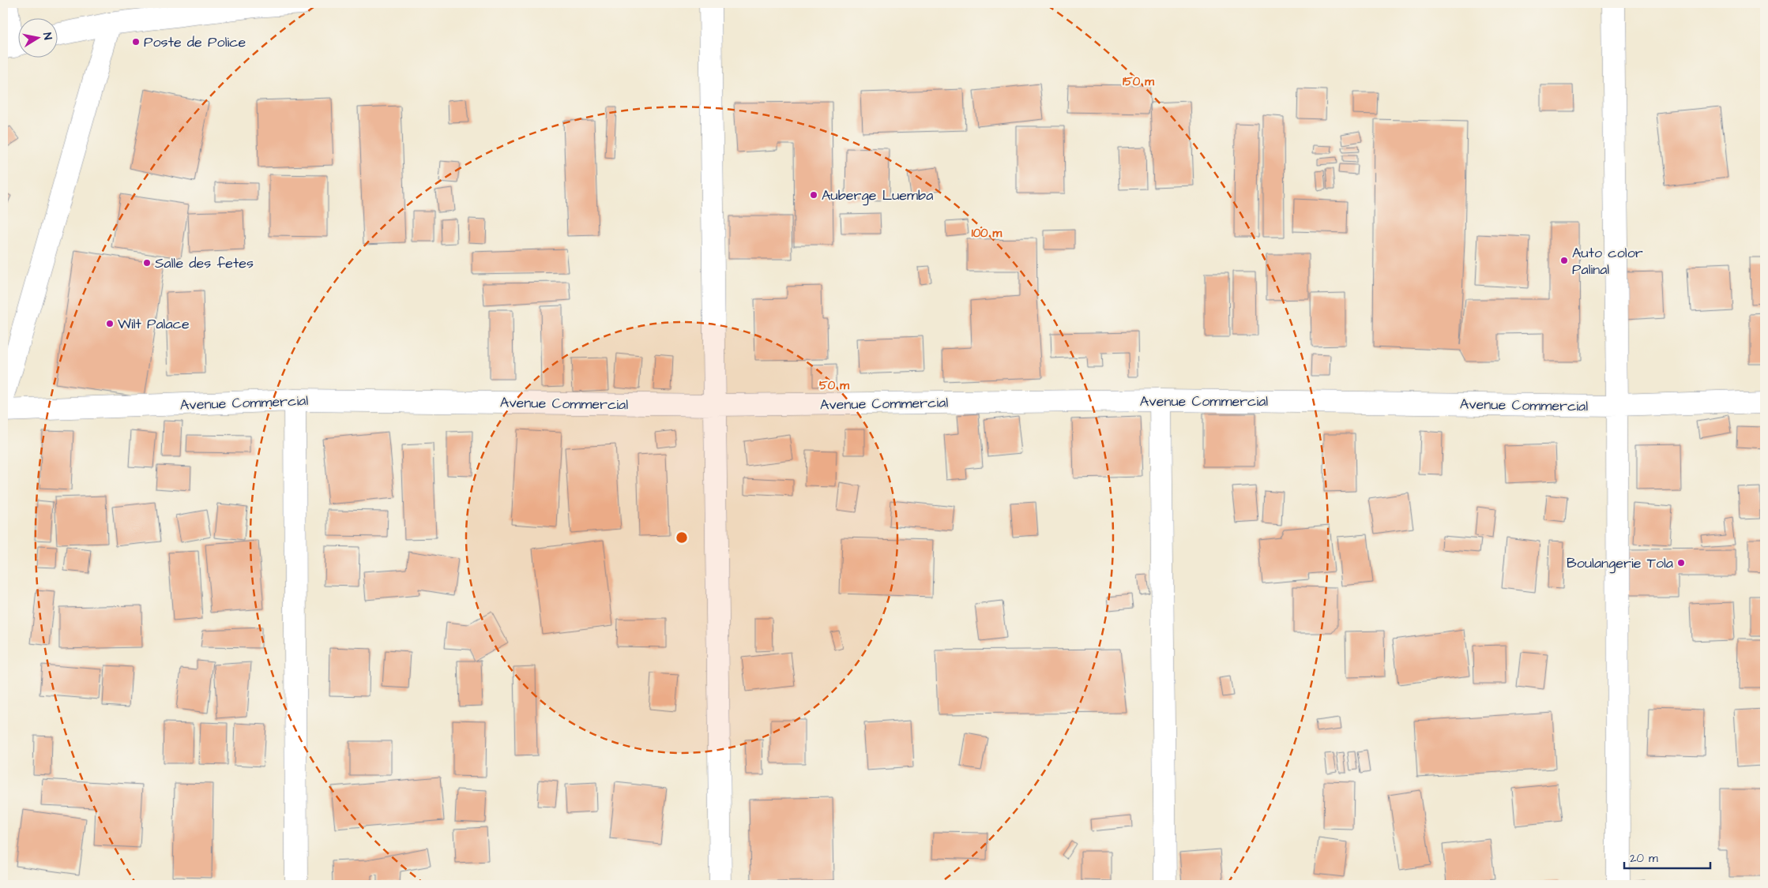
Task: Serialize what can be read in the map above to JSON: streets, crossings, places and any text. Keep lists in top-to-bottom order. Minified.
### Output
{"streets":{"street":["Avenue Commercial"]},"places":["Poste de Police","Auberge Luemba","Auto color Palinal","Salle des fetes","Wilt Palace","Boulangerie Tola"],"scale_bar":"20 m","north":"right","rings":["150 m","100 m","50 m"]}
